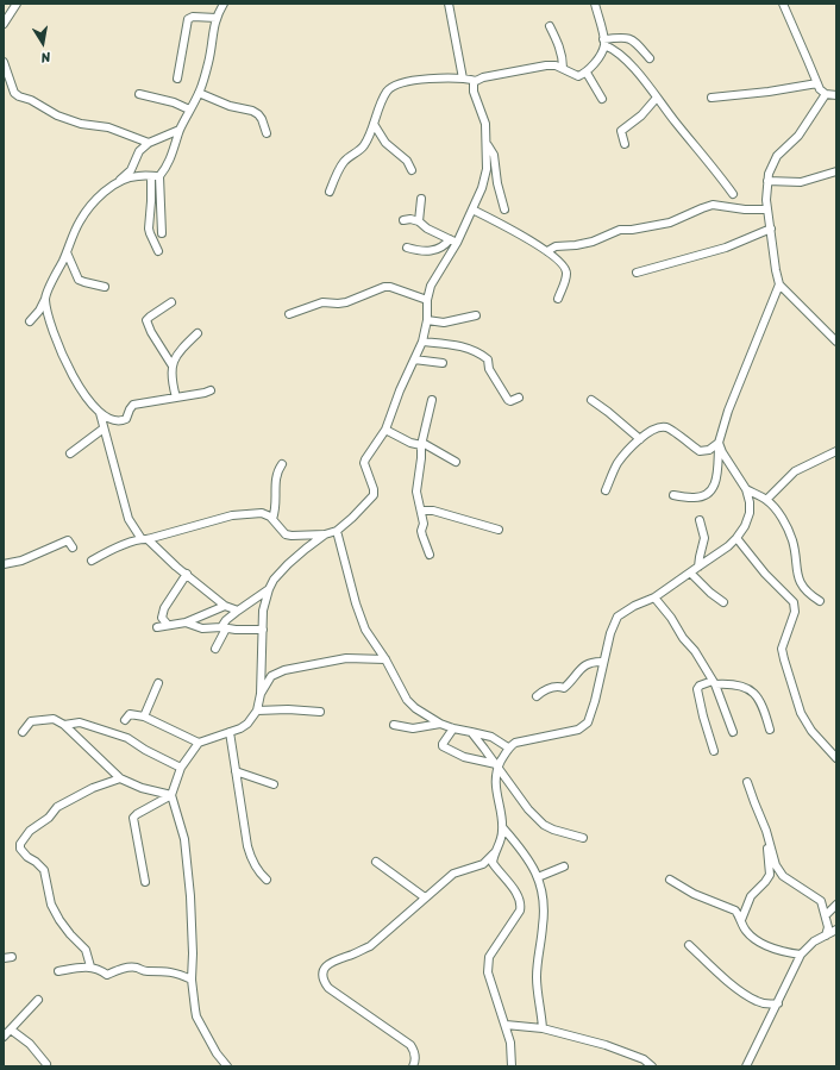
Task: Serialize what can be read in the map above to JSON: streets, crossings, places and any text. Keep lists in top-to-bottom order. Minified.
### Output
{"north":"bottom"}
